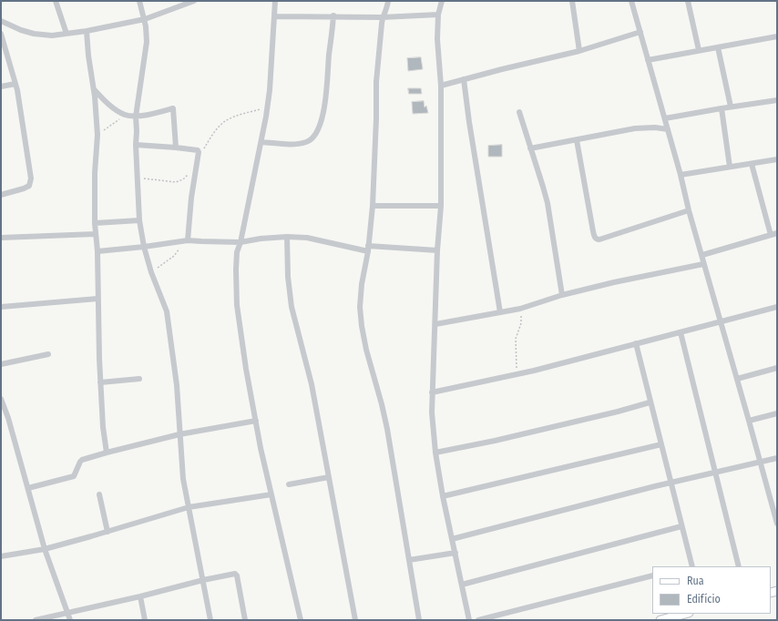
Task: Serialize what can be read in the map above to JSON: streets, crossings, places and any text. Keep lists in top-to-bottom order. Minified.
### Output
{"legend":["Rua","Edifício"]}
